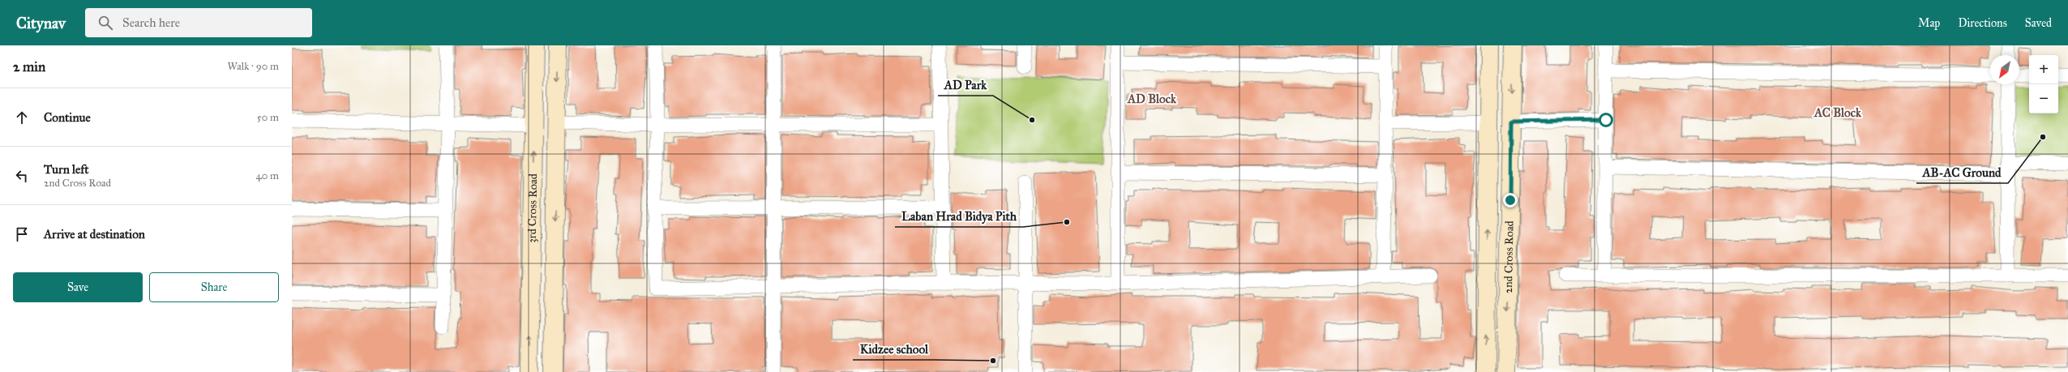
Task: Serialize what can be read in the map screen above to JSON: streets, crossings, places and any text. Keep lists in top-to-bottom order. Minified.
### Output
{"streets":{"street":["3rd Cross Road","2nd Cross Road"]},"districts":["AD Block","AC Block"],"places":["AD Park","AB-AC Ground","Laban Hrad Bidya Pith","Kidzee school"],"north":"bottom left","page":{"header":"Citynav","search":"Search here","nav":["Map","Directions","Saved"],"heading":["2 min","Walk · 90 m"],"map_buttons":["+","−"],"list":[["Continue","50 m"],["Turn left","2nd Cross Road","40 m"],"Arrive at destination"],"buttons":["Save","Share"]}}
